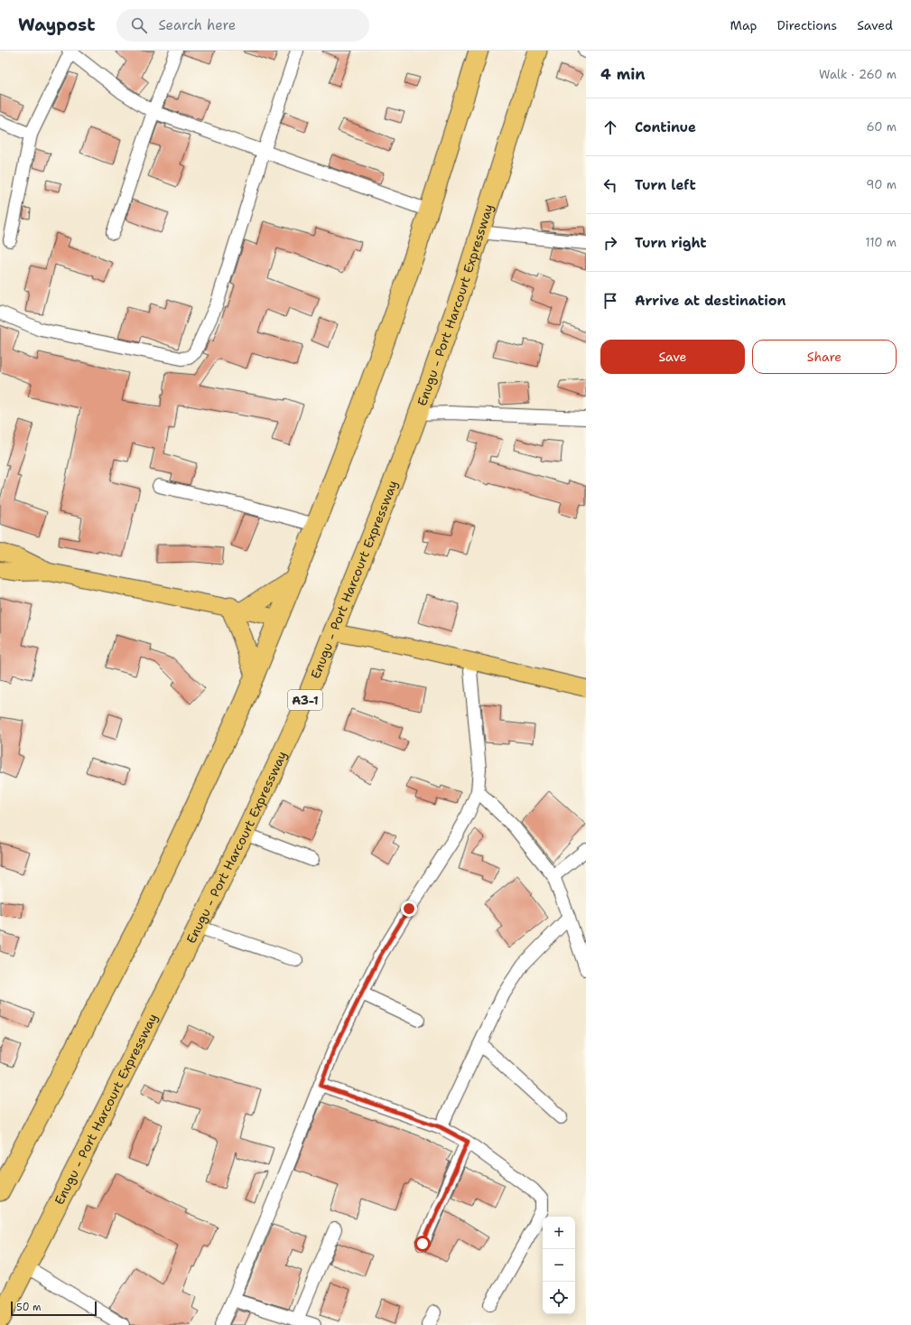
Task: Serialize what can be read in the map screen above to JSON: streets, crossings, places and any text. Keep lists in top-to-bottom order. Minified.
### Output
{"streets":{"highway":["Enugu - Port Harcourt Expressway","A3-1"]},"scale_bar":"50 m","page":{"header":"Waypost","search":"Search here","nav":["Map","Directions","Saved"],"heading":["4 min","Walk · 260 m"],"list":[["Continue","60 m"],["Turn left","90 m"],["Turn right","110 m"],"Arrive at destination"],"buttons":["Save","Share"],"map_buttons":["+","−"],"scale":"50 m"}}
